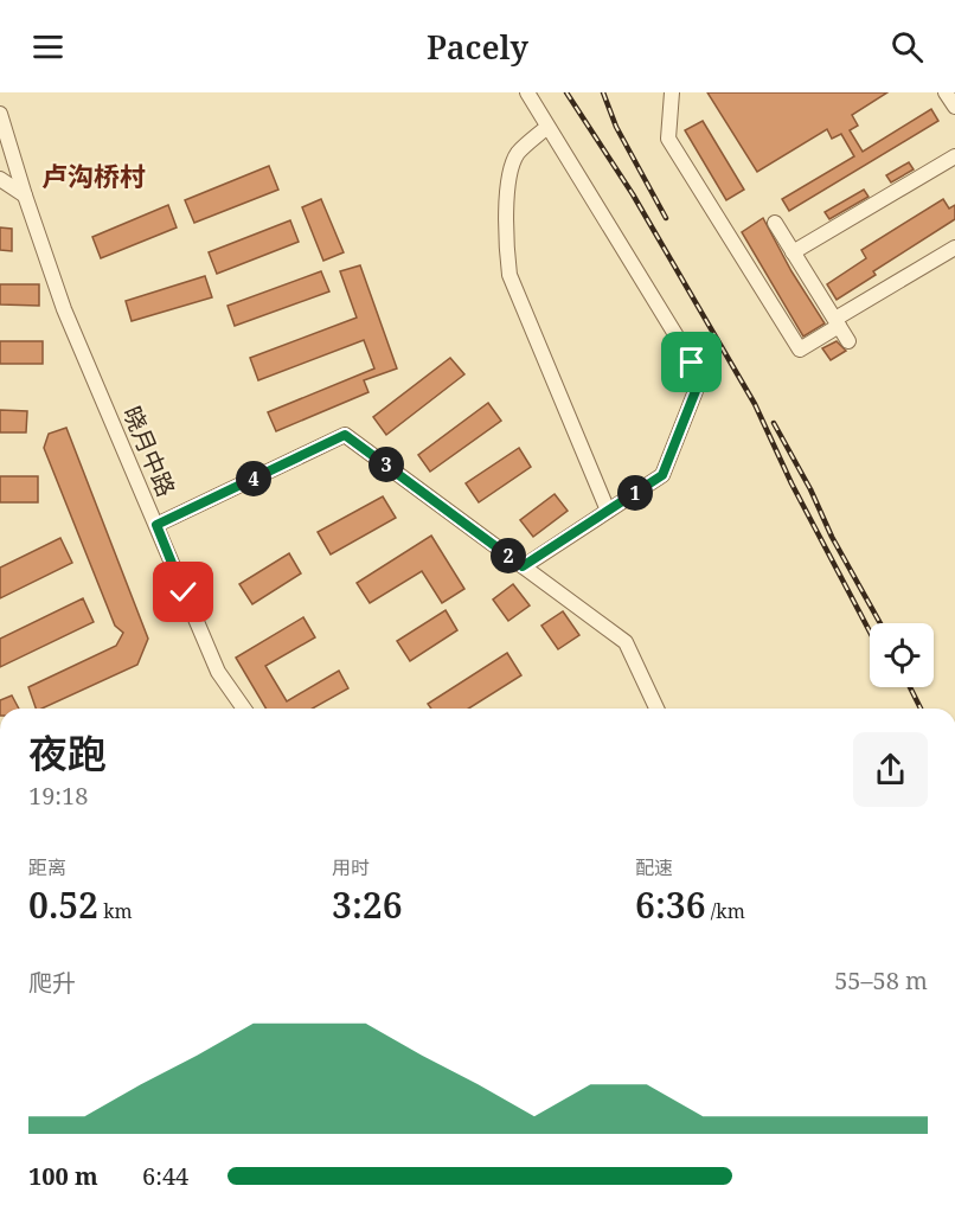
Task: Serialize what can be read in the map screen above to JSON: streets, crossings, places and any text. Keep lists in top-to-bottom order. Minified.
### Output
{"streets":{"street":["晓月中路"]},"districts":["卢沟桥村"],"page":{"header":"Pacely","pins":["3","4","1","2"],"heading":["夜跑","19:18"],"stats":[["距离","0.52 km"],["用时","3:26"],["配速","6:36 /km"]],"chart":["爬升","55–58 m"],"list":[{"name":"100 m","note":"6:44"}]}}
